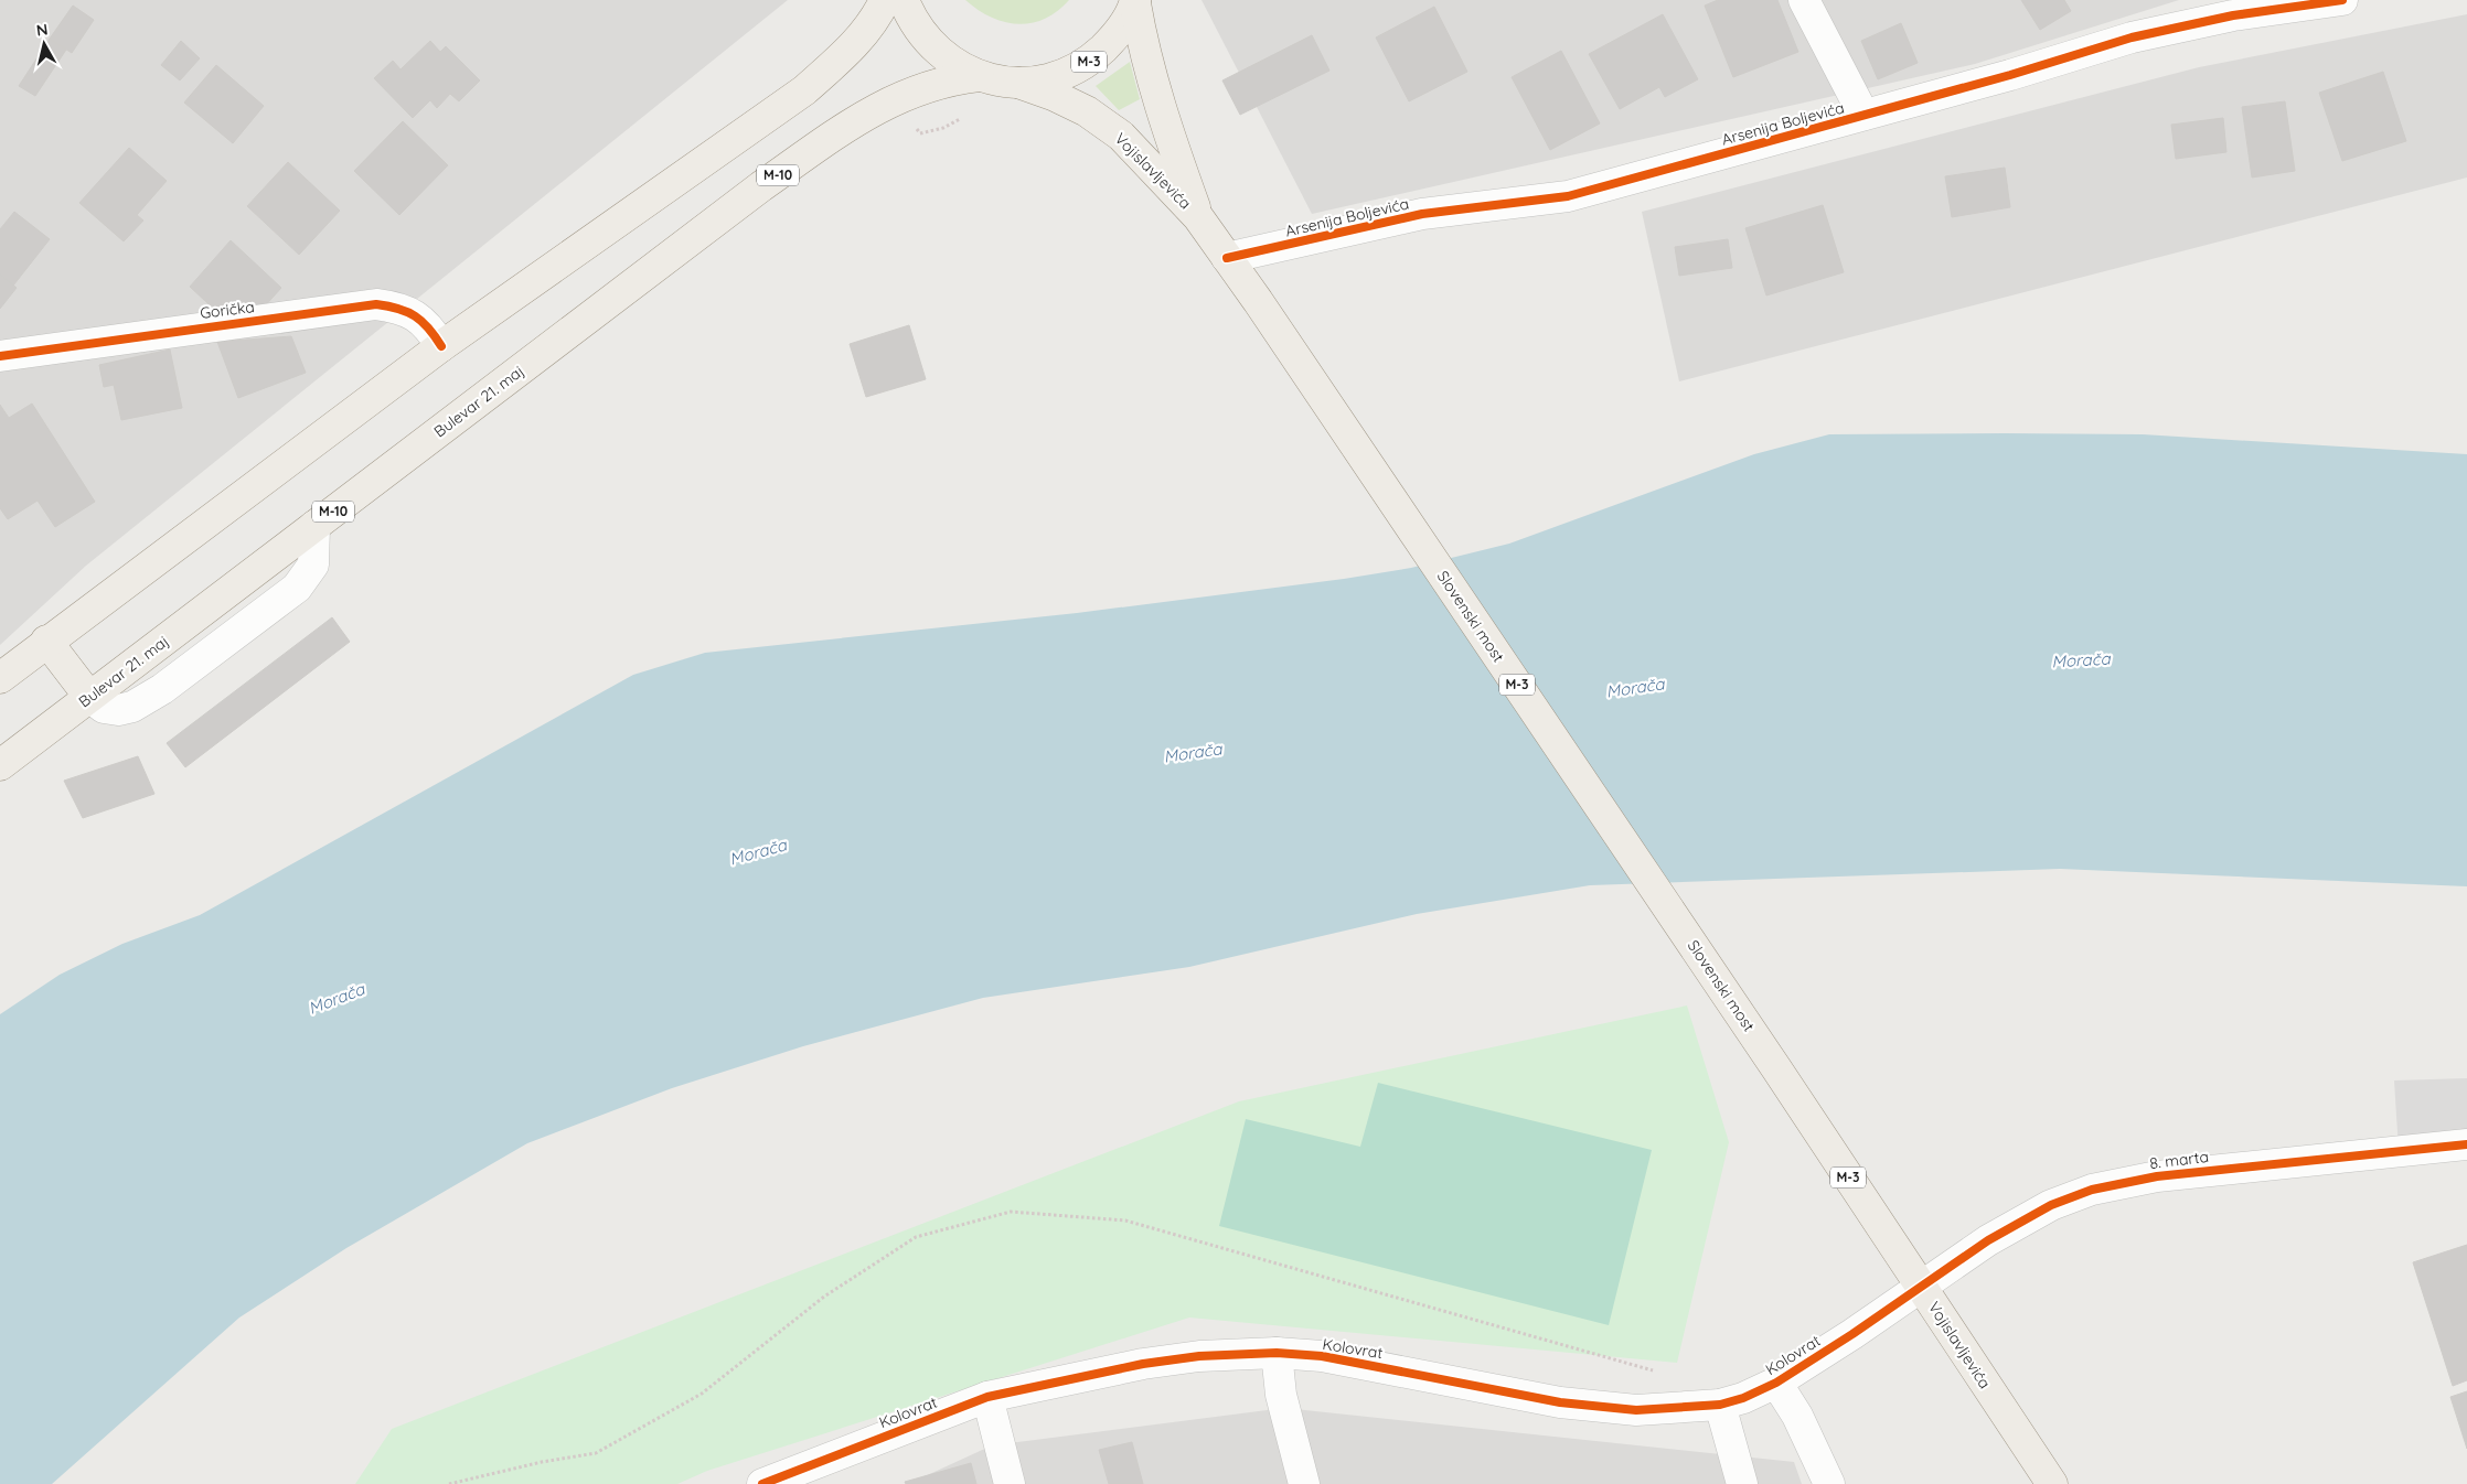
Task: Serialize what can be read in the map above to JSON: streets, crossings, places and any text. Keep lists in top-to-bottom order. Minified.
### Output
{"streets":{"main road":["M-3","Vojislavljevića","M-10","Bulevar 21. maj","Slovenski most"],"street":["Arsenija Boljevića","Gorička","8. marta","Kolovrat"]},"crossings":[["M-3","Vojislavljevića"],["M-3","Bulevar 21. maj"],["Arsenija Boljevića","Vojislavljevića"],["Vojislavljevića","Slovenski most"],["Vojislavljevića","8. marta"],["Vojislavljevića","Kolovrat"],["8. marta","Kolovrat"]],"water":["Morača"],"north":"top"}
